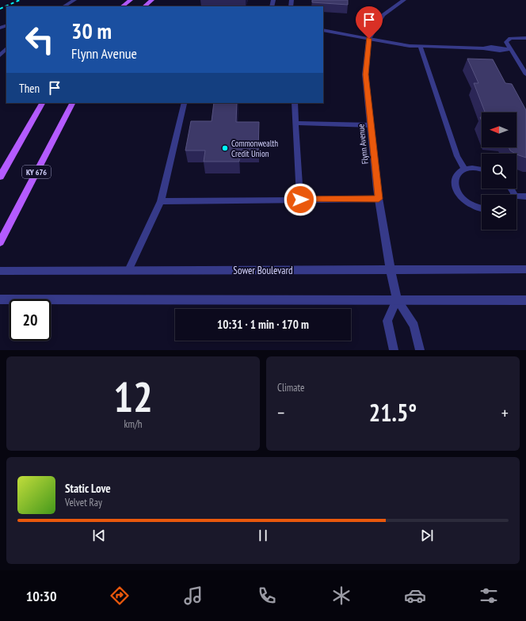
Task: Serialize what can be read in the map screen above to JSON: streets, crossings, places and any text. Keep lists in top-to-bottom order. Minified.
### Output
{"streets":{"main road":["KY 676"],"street":["Flynn Avenue","Sower Boulevard"]},"crossings":[["Flynn Avenue","Sower Boulevard"]],"places":["Commonwealth Credit Union"],"north":"left","page":{"turn":["30 m","Flynn Avenue"],"then":"Then","limit":"20","trip":"10:31 · 1 min · 170 m","tile":[["12","km/h"],"Climate"],"heat":["−","21.5°","+"],"song":["Static Love","Velvet Ray"],"tabs":"10:30"}}
